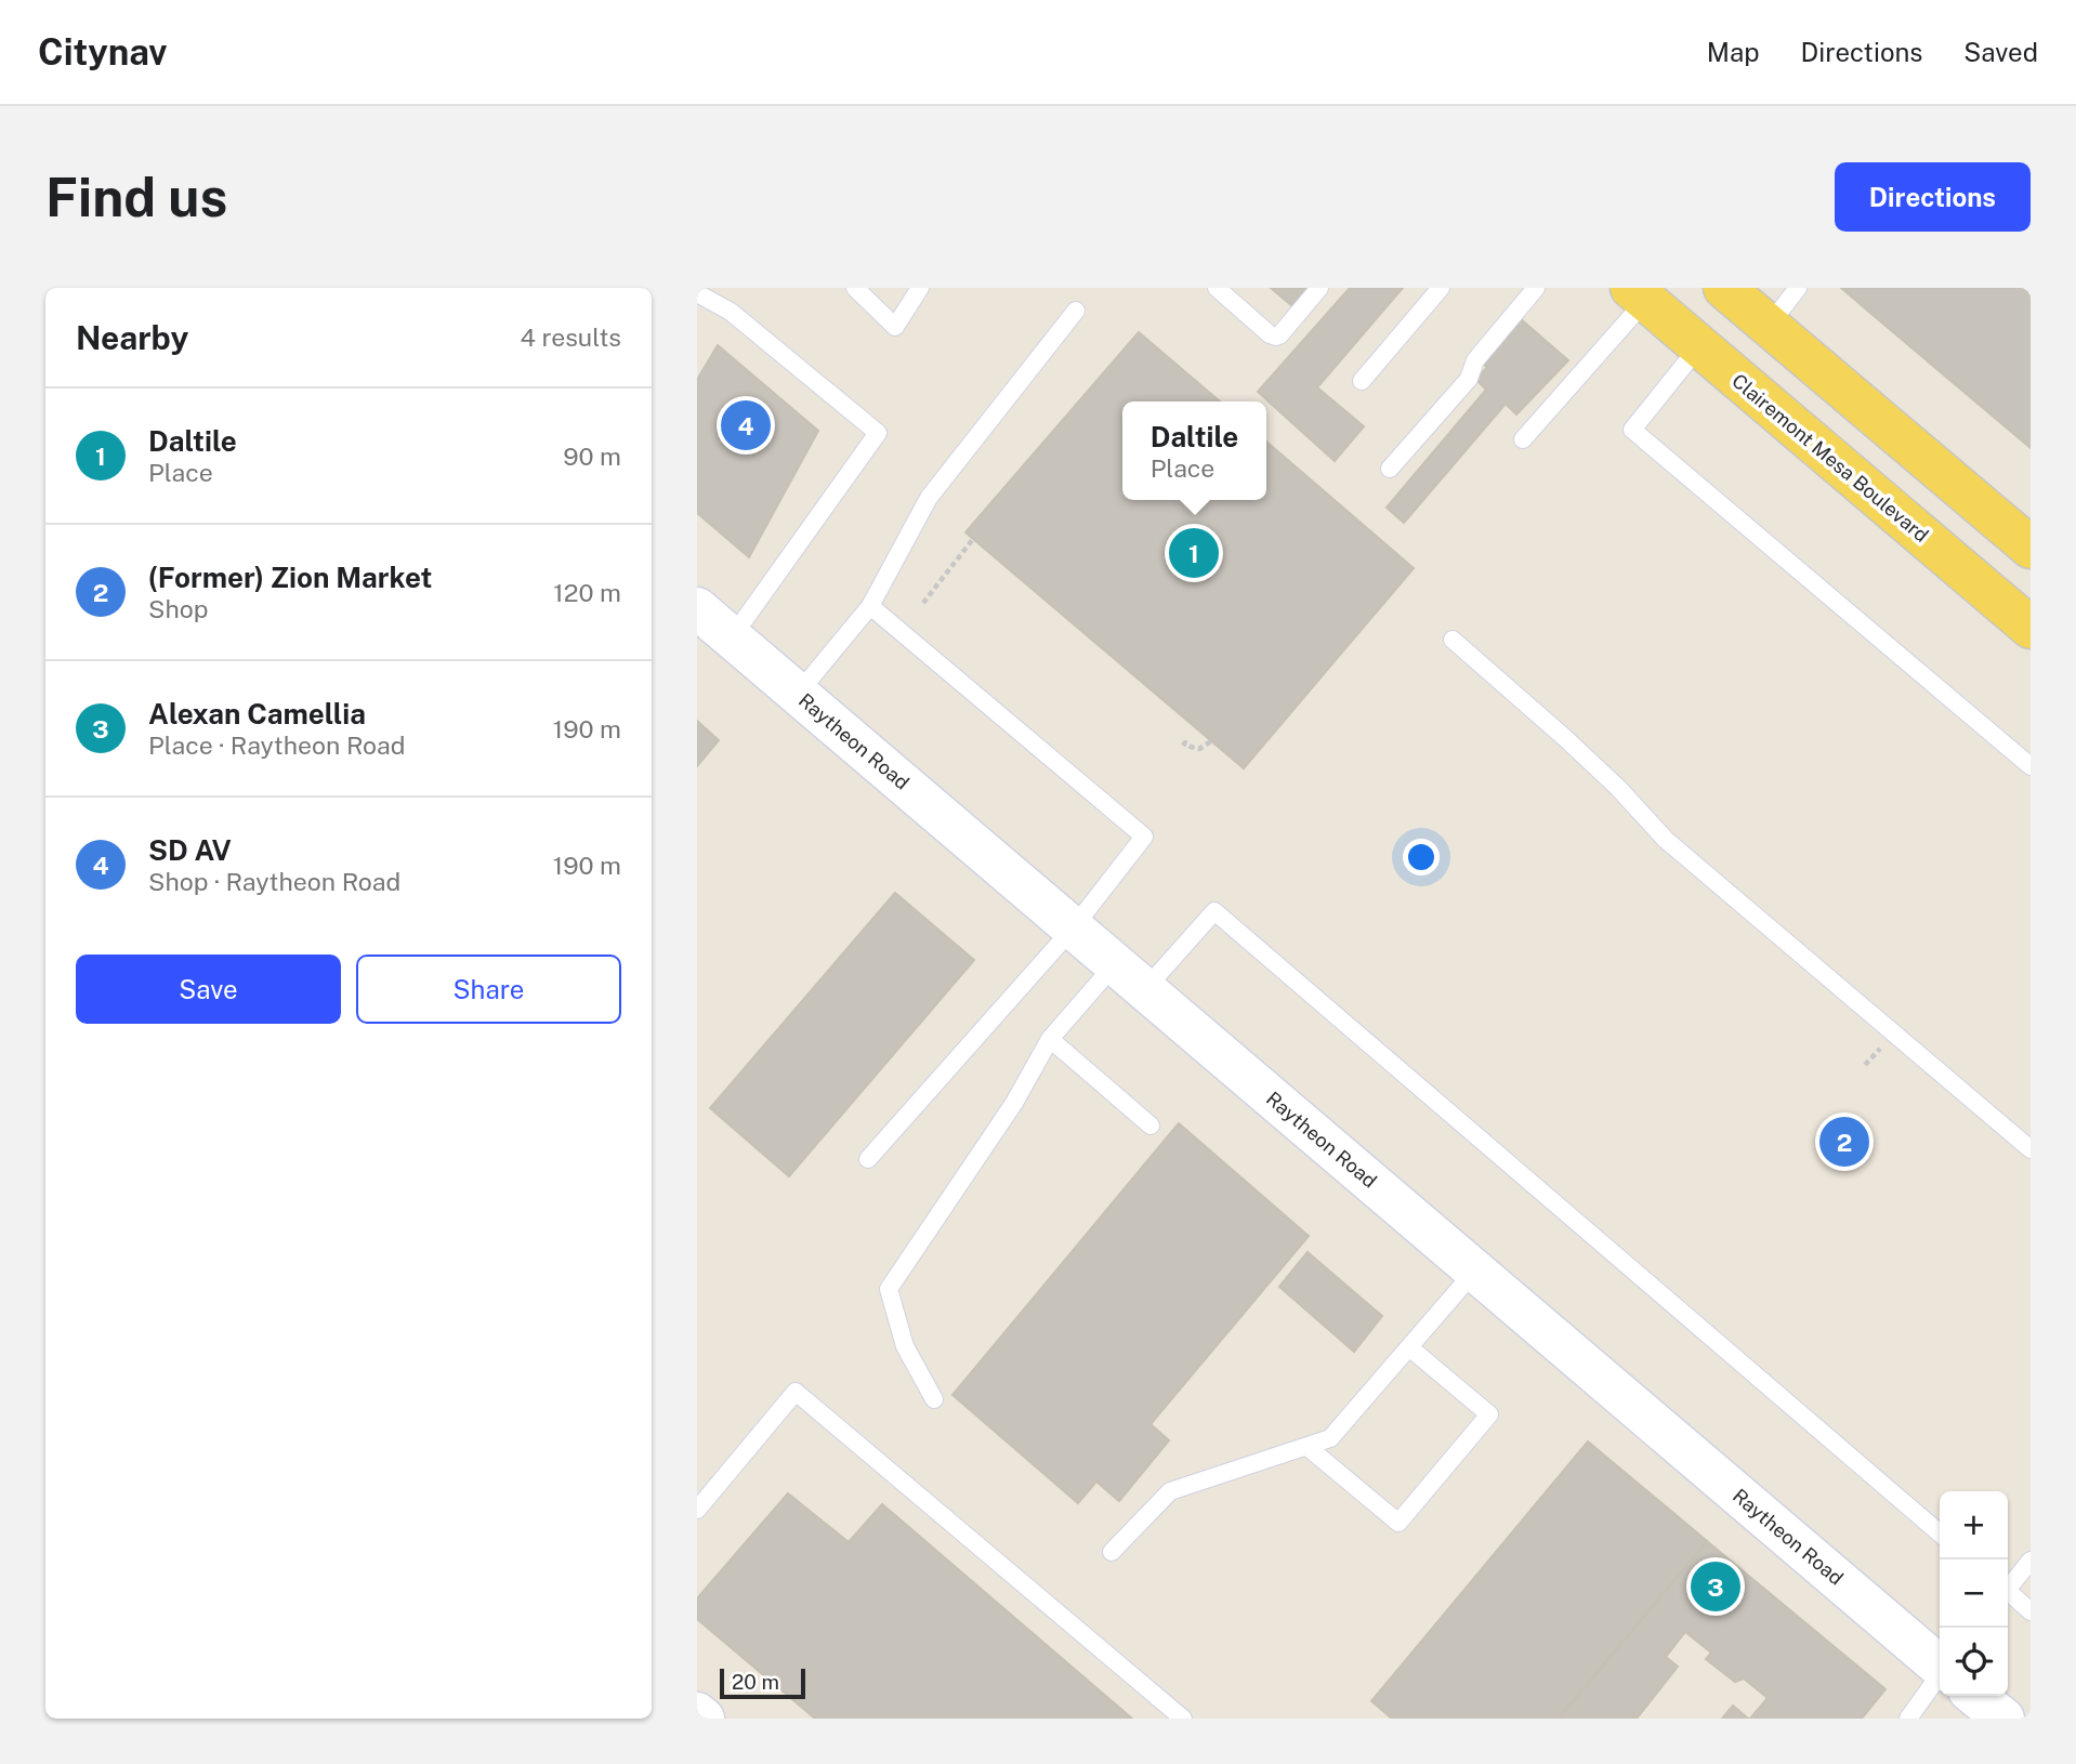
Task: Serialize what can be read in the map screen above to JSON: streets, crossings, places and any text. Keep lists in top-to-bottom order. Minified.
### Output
{"streets":{"main road":["Clairemont Mesa Boulevard"],"street":["Raytheon Road"]},"scale_bar":"20 m","page":{"header":"Citynav","nav":["Map","Directions","Saved"],"buttons":["Directions",["Save","Share"]],"title":"Find us","heading":["Nearby","4 results"],"list":[{"mark":"1","name":"Daltile","note":"Place","value":"90 m"},{"mark":"2","name":"(Former) Zion Market","note":"Shop","value":"120 m"},{"mark":"3","name":"Alexan Camellia","note":"Place · Raytheon Road","value":"190 m"},{"mark":"4","name":"SD AV","note":"Shop · Raytheon Road","value":"190 m"}],"pins":["4","1","2","3"],"popup":["Daltile","Place"],"map_buttons":["+","−"],"scale":"20 m"}}
